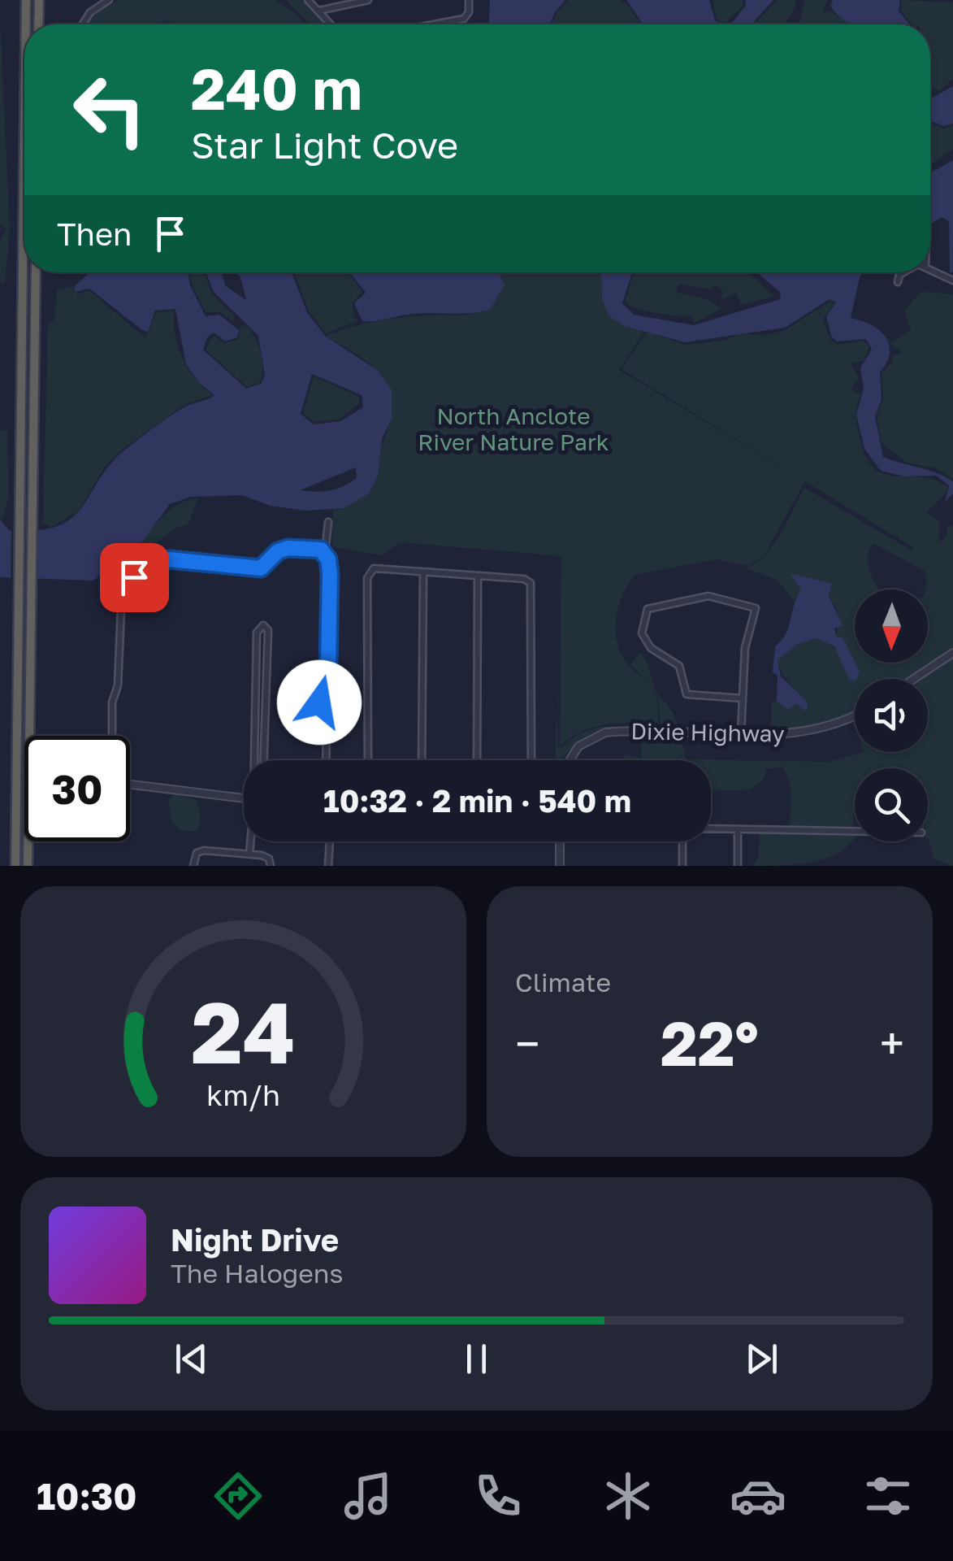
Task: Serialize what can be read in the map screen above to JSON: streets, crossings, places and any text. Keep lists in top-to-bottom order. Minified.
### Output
{"streets":{"street":["Dixie Highway"]},"parks":["North Anclote River Nature Park"],"north":"bottom","page":{"turn":["240 m","Star Light Cove"],"then":"Then","limit":"30","trip":"10:32 · 2 min · 540 m","tile":"Climate","heat":["−","22°","+"],"song":["Night Drive","The Halogens"],"tabs":"10:30","gauge":["24","km/h"]}}
